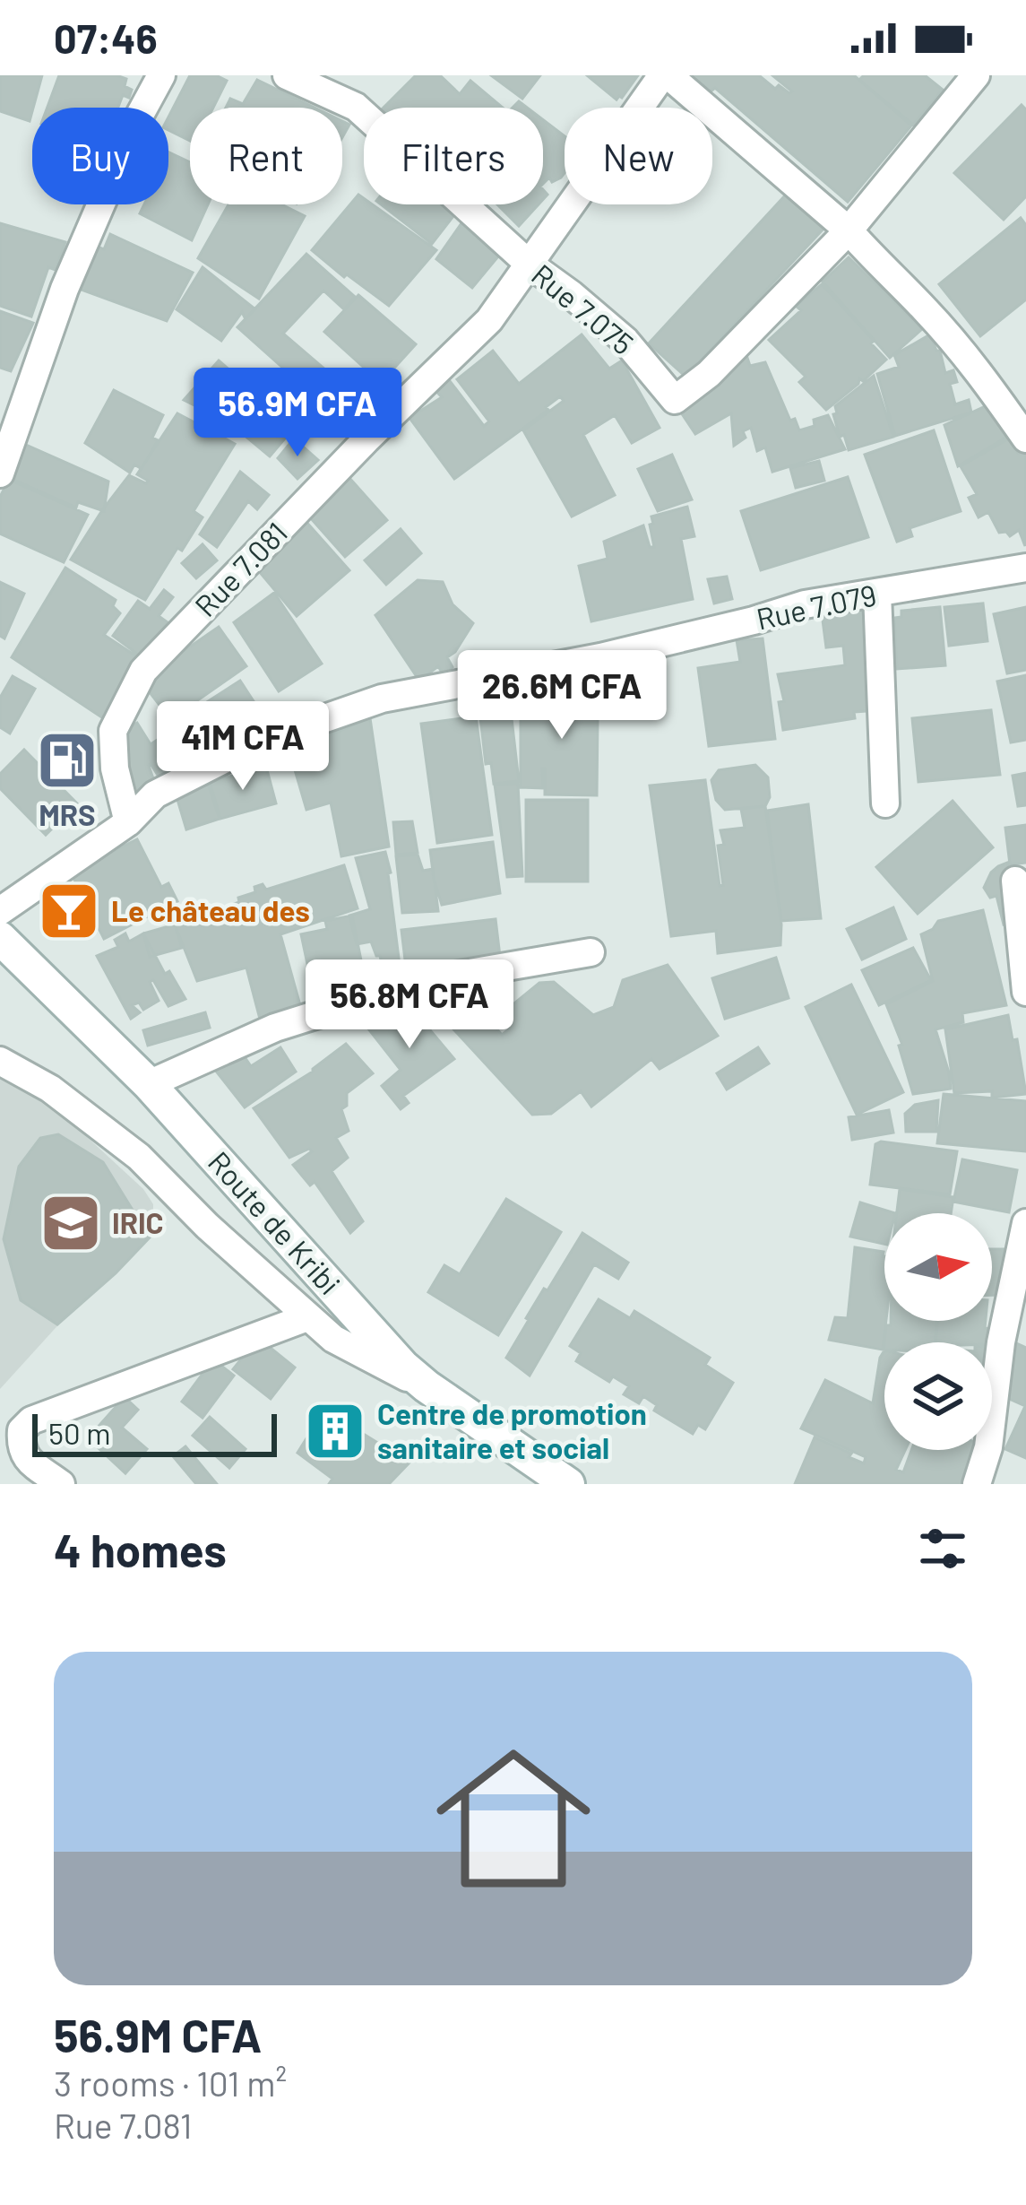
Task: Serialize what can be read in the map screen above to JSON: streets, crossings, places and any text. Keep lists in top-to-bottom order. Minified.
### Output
{"streets":{"main road":["Route de Kribi"],"street":["Rue 7.075","Rue 7.081","Rue 7.079"]},"crossings":[["Rue 7.075","Rue 7.081"],["Rue 7.081","Rue 7.079"]],"places":{"fuel station":["MRS"],"bar":["Le château des"],"school or university":["IRIC"],"building":["Centre de promotion sanitaire et social"]},"scale_bar":"50 m","north":"right","page":{"status":"07:46","chip":["Buy","Rent","Filters","New"],"price":["56.9M CFA","26.6M CFA","41M CFA","56.8M CFA"],"scale":"50 m","heading":"4 homes","list":[{"name":"56.9M CFA","note":"3 rooms · 101 m² · Rue 7.081"}]}}
